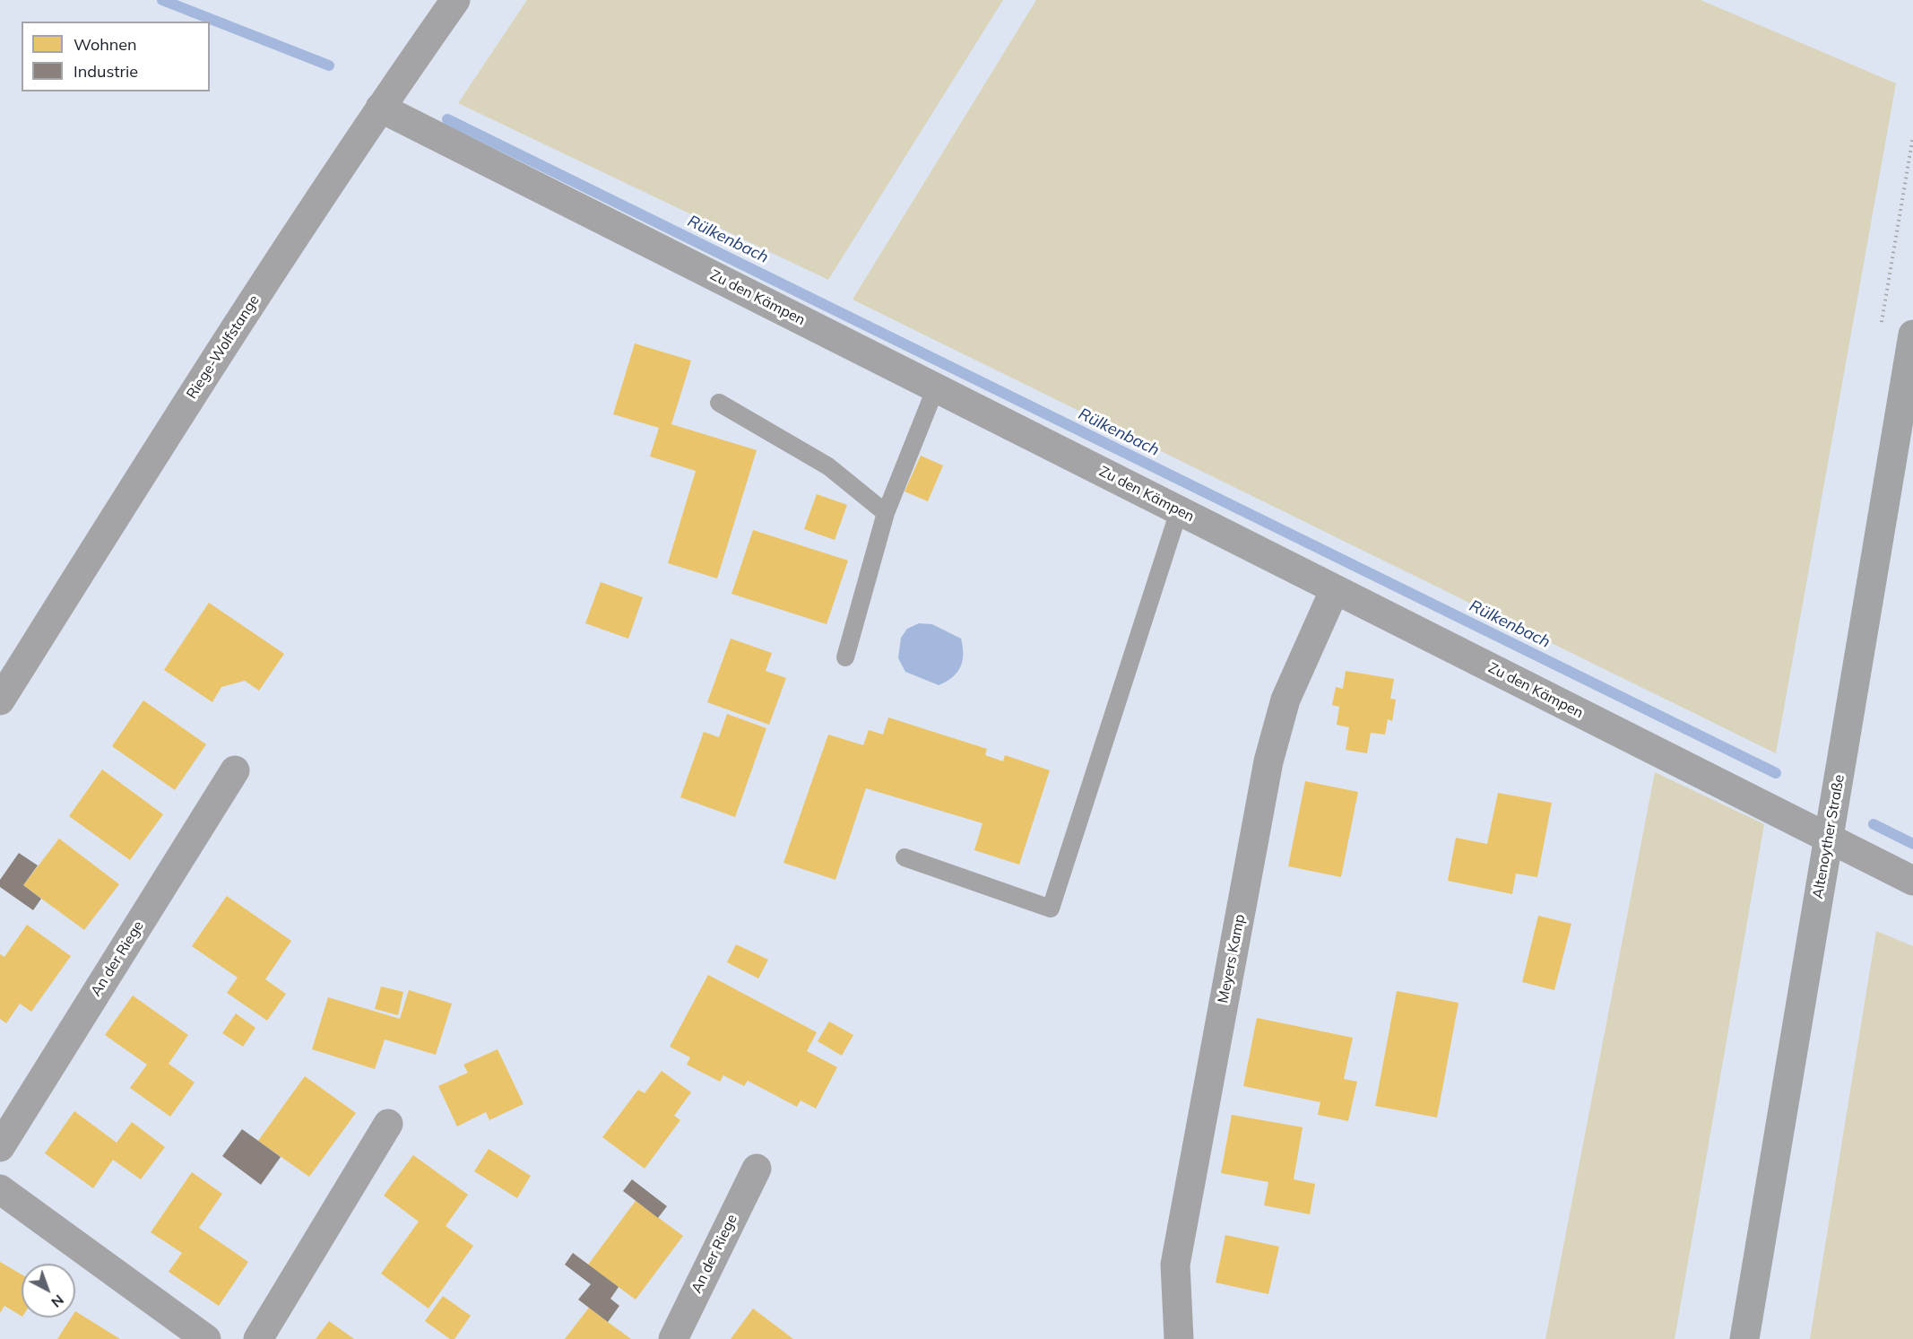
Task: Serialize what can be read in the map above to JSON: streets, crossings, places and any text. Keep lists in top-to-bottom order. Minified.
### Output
{"streets":{"main road":["Altenoyther Straße"],"street":["Zu den Kämpen","Riege-Wolfstange","An der Riege","Meyers Kamp"]},"crossings":[["Zu den Kämpen","Riege-Wolfstange"],["Zu den Kämpen","Altenoyther Straße"],["Zu den Kämpen","Meyers Kamp"]],"water":["Rülkenbach"],"legend":["Wohnen","Industrie"],"north":"bottom right"}
